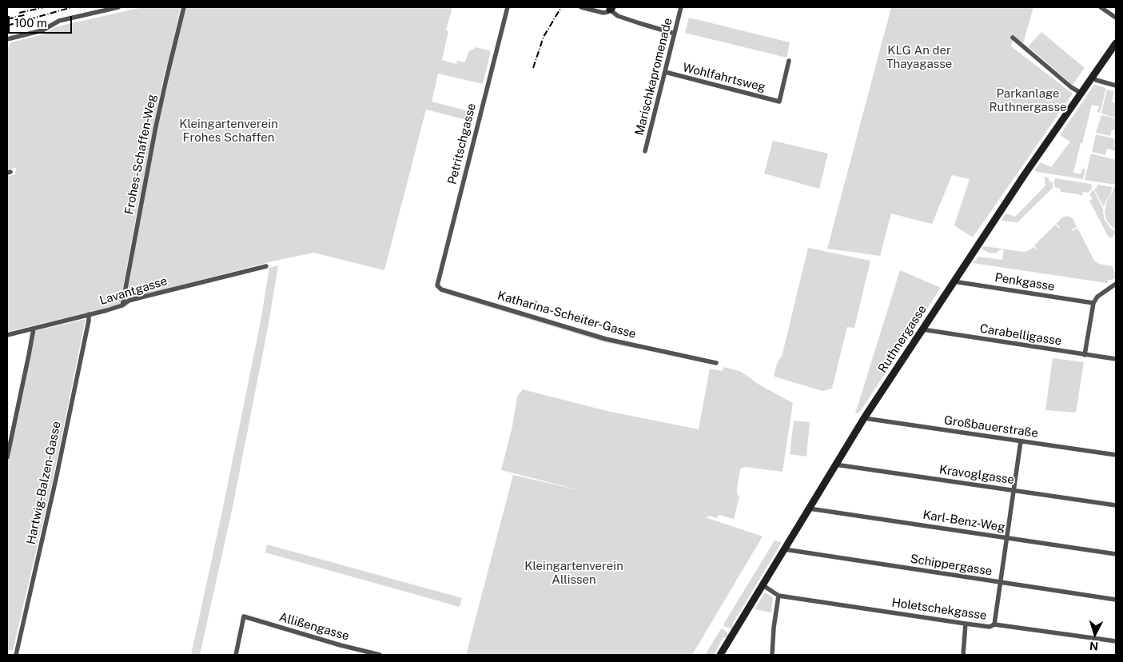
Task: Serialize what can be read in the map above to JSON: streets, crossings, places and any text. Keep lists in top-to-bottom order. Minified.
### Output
{"streets":{"street":["Marischkapromenade","Wohlfahrtsweg","Petritschgasse","Frohes-Schaffen-Weg","Penkgasse","Lavantgasse","Katharina-Scheiter-Gasse","Carabelligasse","Ruthnergasse","Großbauerstraße","Kravoglgasse","Hartwig-Balzen-Gasse","Karl-Benz-Weg","Schippergasse","Holetschekgasse","Allißengasse"]},"crossings":[["Marischkapromenade","Wohlfahrtsweg"],["Petritschgasse","Katharina-Scheiter-Gasse"],["Frohes-Schaffen-Weg","Lavantgasse"],["Penkgasse","Ruthnergasse"],["Lavantgasse","Hartwig-Balzen-Gasse"],["Carabelligasse","Ruthnergasse"],["Ruthnergasse","Großbauerstraße"],["Ruthnergasse","Kravoglgasse"],["Ruthnergasse","Karl-Benz-Weg"],["Ruthnergasse","Schippergasse"],["Ruthnergasse","Holetschekgasse"]],"parks":["KLG An der Thayagasse","Parkanlage Ruthnergasse","Kleingartenverein Frohes Schaffen","Kleingartenverein Allissen"],"scale_bar":"100 m","north":"bottom"}
